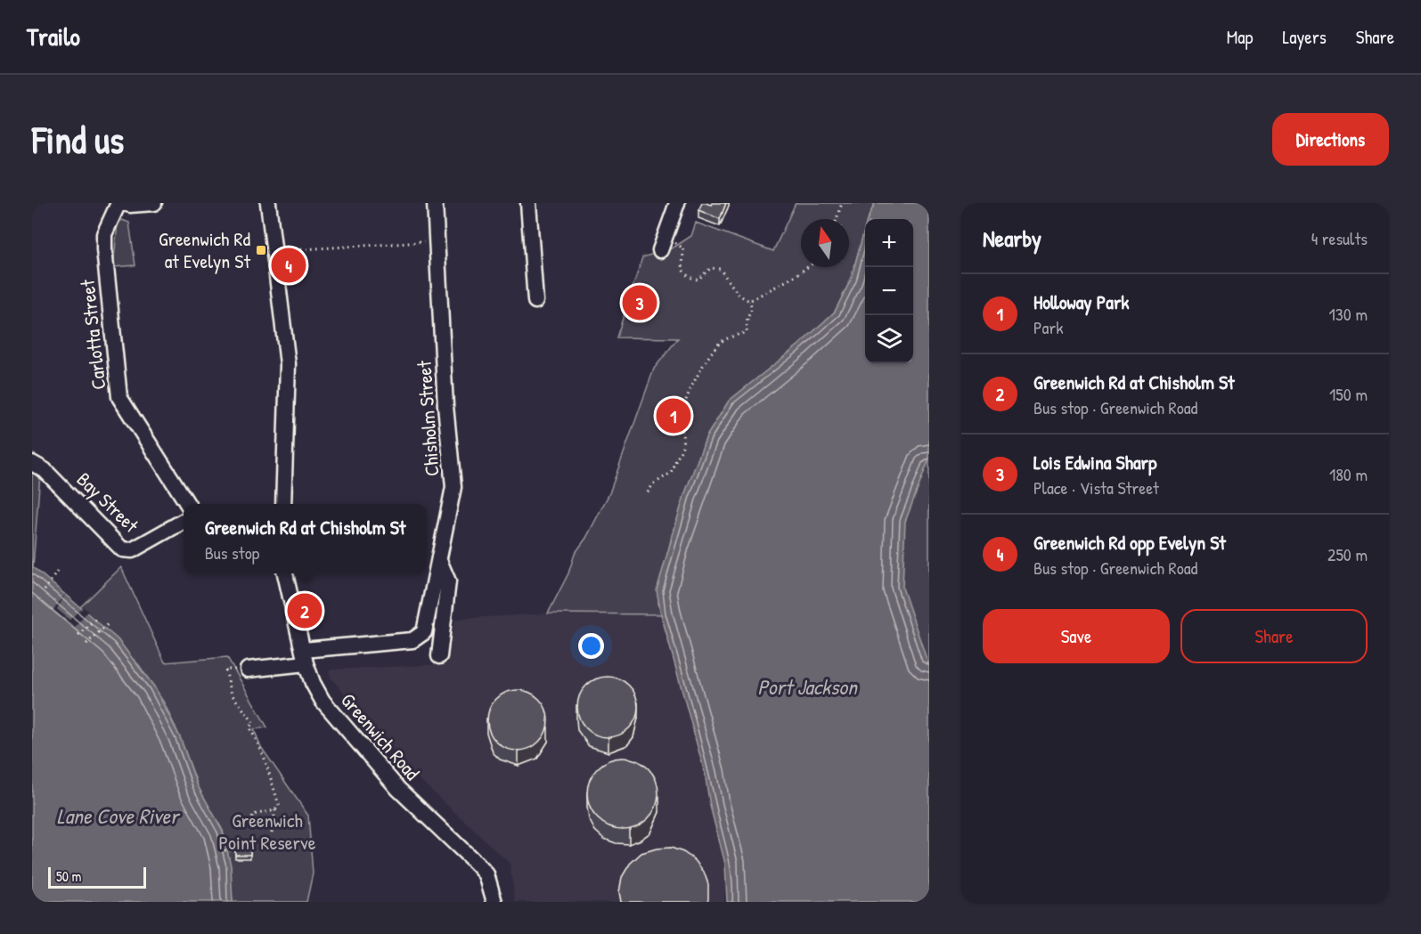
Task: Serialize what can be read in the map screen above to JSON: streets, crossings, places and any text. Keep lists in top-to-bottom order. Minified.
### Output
{"streets":{"street":["Carlotta Street","Chisholm Street","Bay Street","Greenwich Road"]},"crossings":[["Chisholm Street","Greenwich Road"]],"water":["Port Jackson","Lane Cove River"],"parks":["Greenwich Point Reserve"],"places":{"transit":["Greenwich Rd at Evelyn St"]},"scale_bar":"50 m","north":"top","page":{"header":"Trailo","nav":["Map","Layers","Share"],"buttons":["Directions",["Save","Share"]],"title":"Find us","heading":["Nearby","4 results"],"map_buttons":["+","−"],"pins":["4","3","1","2"],"list":[{"mark":"1","name":"Holloway Park","note":"Park","value":"130 m"},{"mark":"2","name":"Greenwich Rd at Chisholm St","note":"Bus stop · Greenwich Road","value":"150 m"},{"mark":"3","name":"Lois Edwina Sharp","note":"Place · Vista Street","value":"180 m"},{"mark":"4","name":"Greenwich Rd opp Evelyn St","note":"Bus stop · Greenwich Road","value":"250 m"}],"popup":["Greenwich Rd at Chisholm St","Bus stop"],"scale":"50 m"}}
